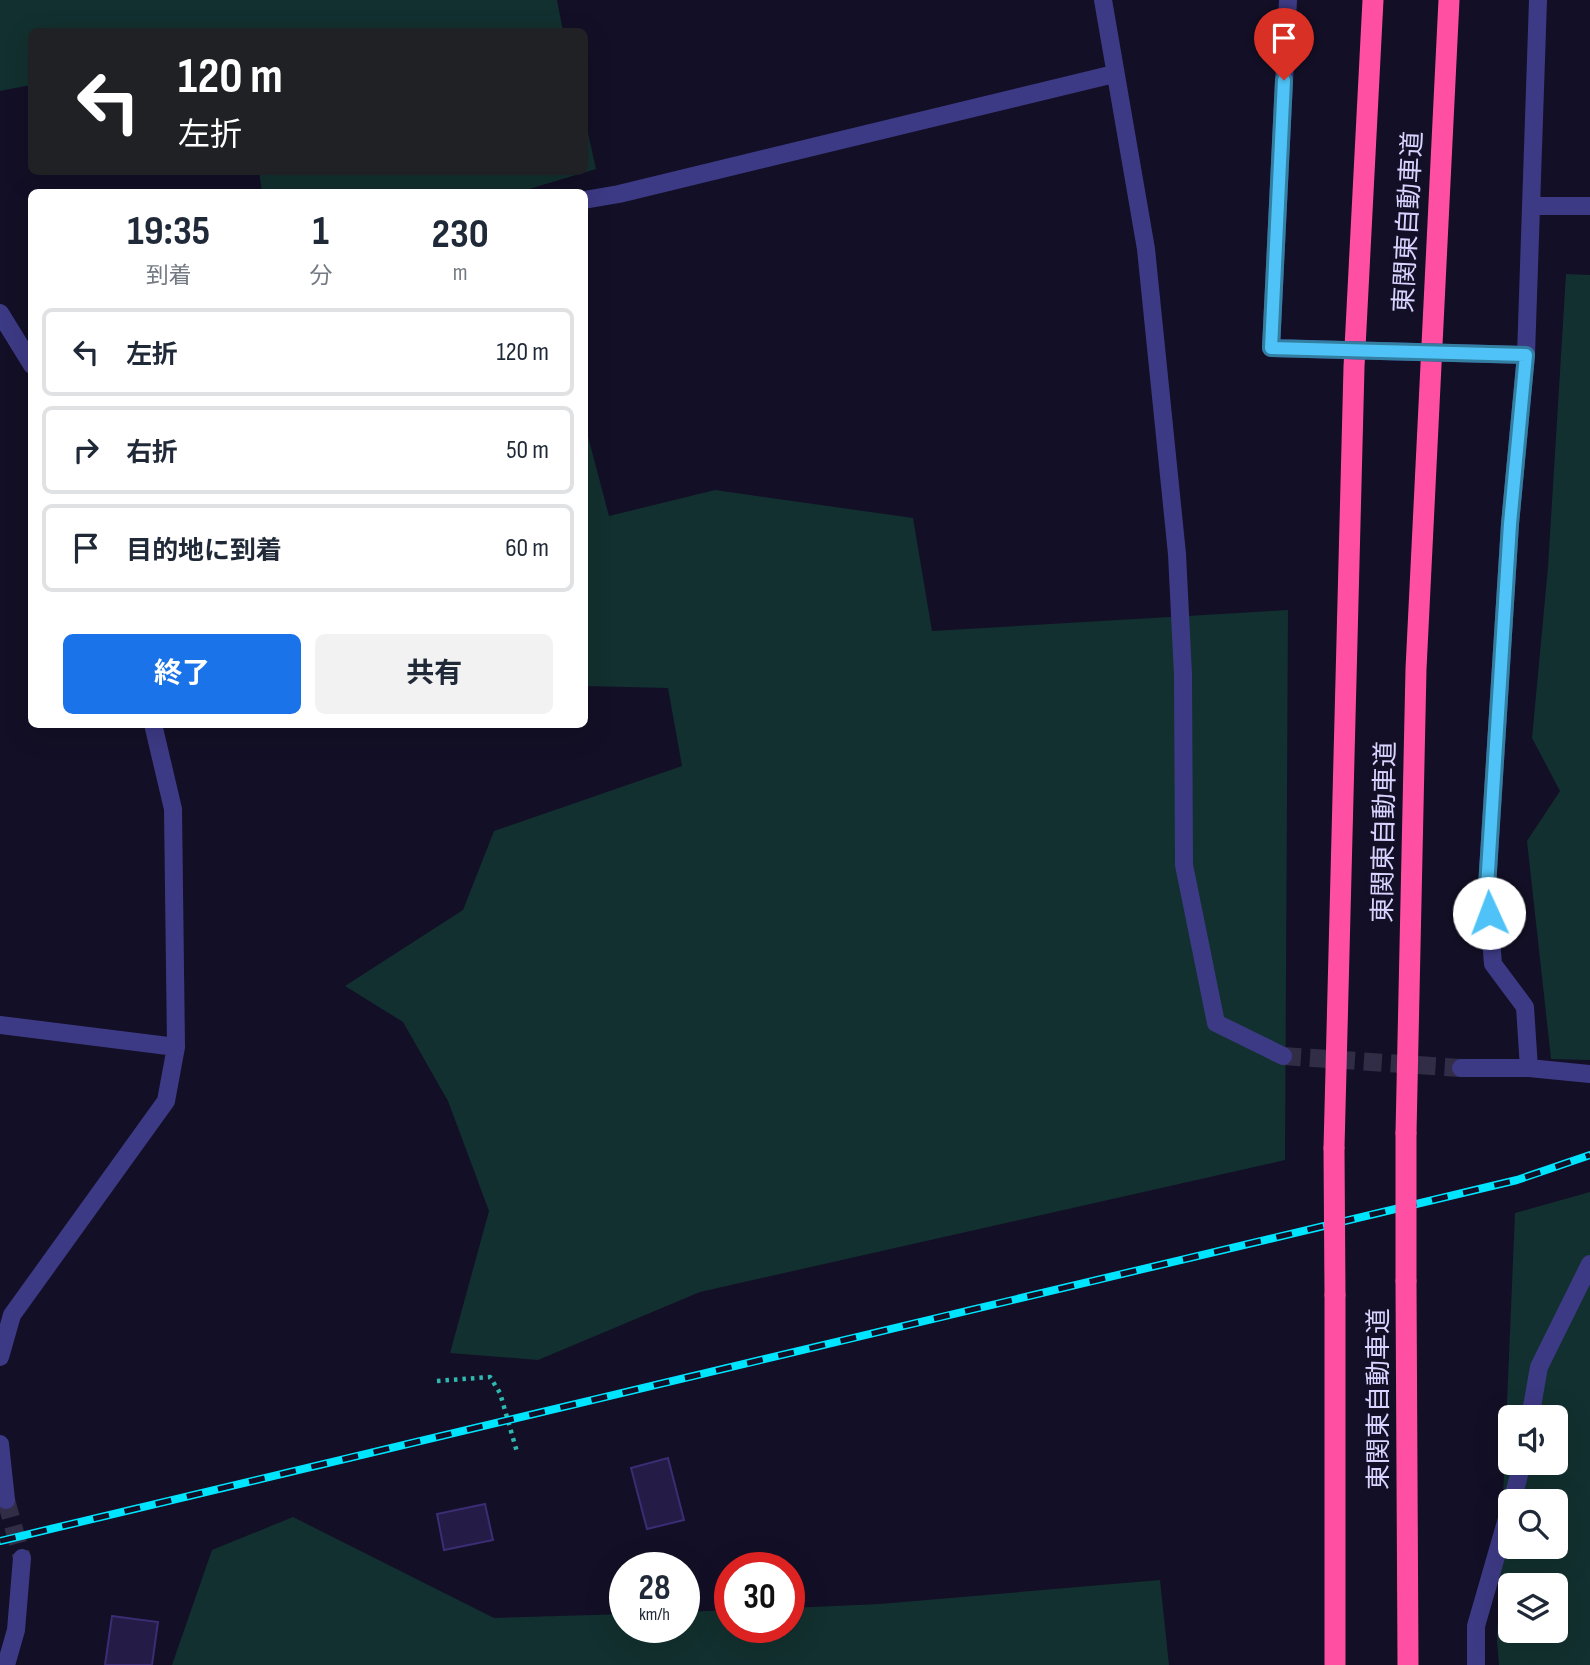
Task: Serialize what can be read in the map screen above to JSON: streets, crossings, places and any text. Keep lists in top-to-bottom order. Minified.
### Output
{"streets":{"highway":["東関東自動車道"]},"page":{"turn":["120 m","左折"],"eta":["19:35","到着","1","分","230","m"],"list":[{"name":"左折","value":"120 m"},{"name":"右折","value":"50 m"},{"name":"目的地に到着","value":"60 m"}],"buttons":["終了","共有"],"speed":"28 km/h","limit":"30"}}
